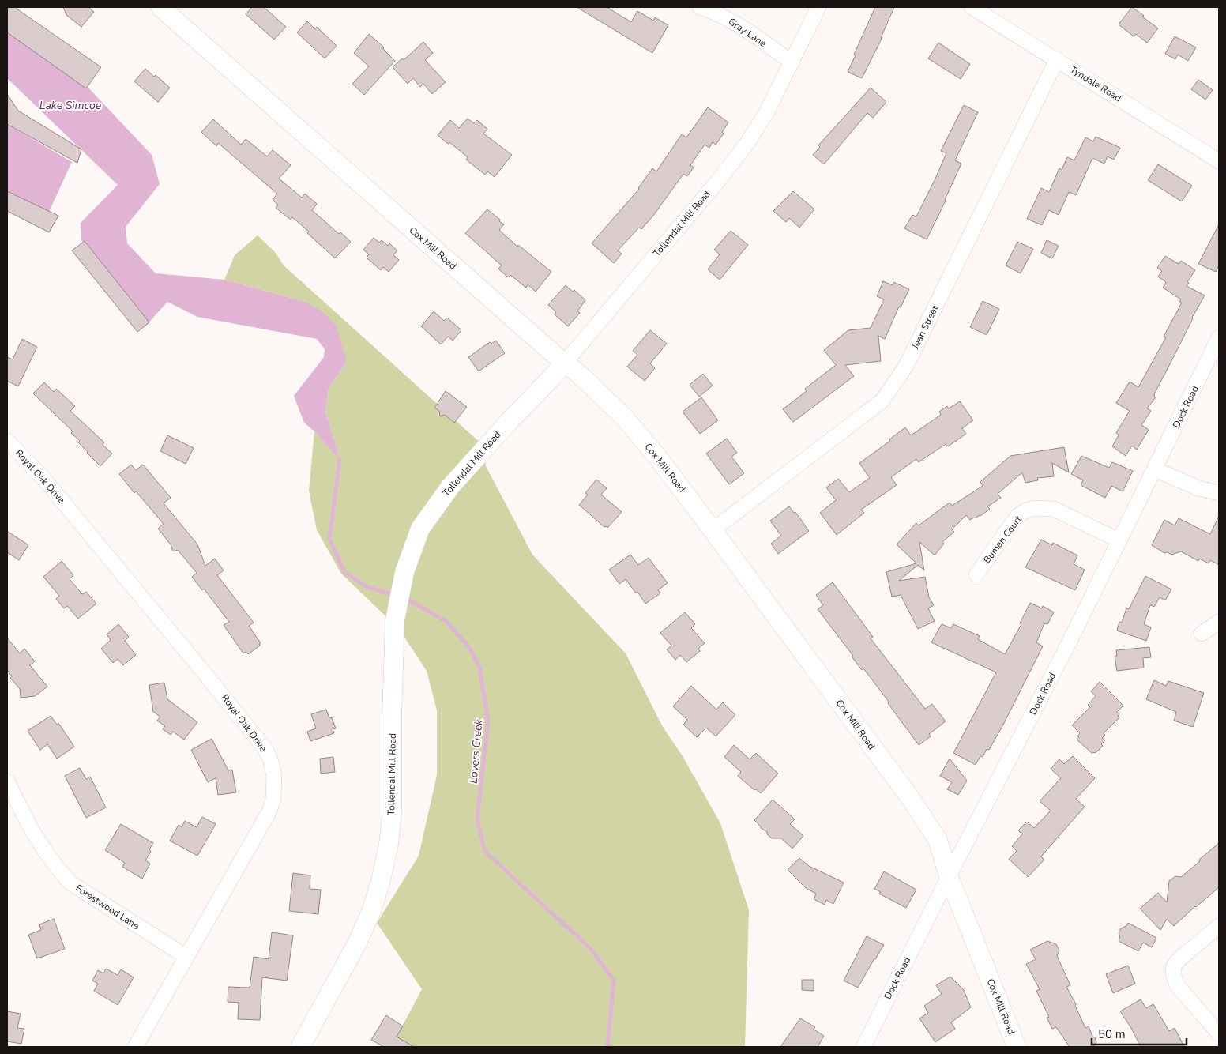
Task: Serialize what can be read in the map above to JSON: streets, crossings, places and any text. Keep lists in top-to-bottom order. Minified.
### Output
{"streets":{"street":["Gray Lane","Tyndale Road","Tollendal Mill Road","Cox Mill Road","Jean Street","Dock Road","Royal Oak Drive","Buman Court","Forestwood Lane"]},"crossings":[["Gray Lane","Tollendal Mill Road"],["Tyndale Road","Jean Street"],["Tollendal Mill Road","Cox Mill Road"],["Cox Mill Road","Jean Street"],["Cox Mill Road","Dock Road"],["Dock Road","Buman Court"],["Royal Oak Drive","Forestwood Lane"]],"water":["Lake Simcoe","Lovers Creek"],"scale_bar":"50 m"}
